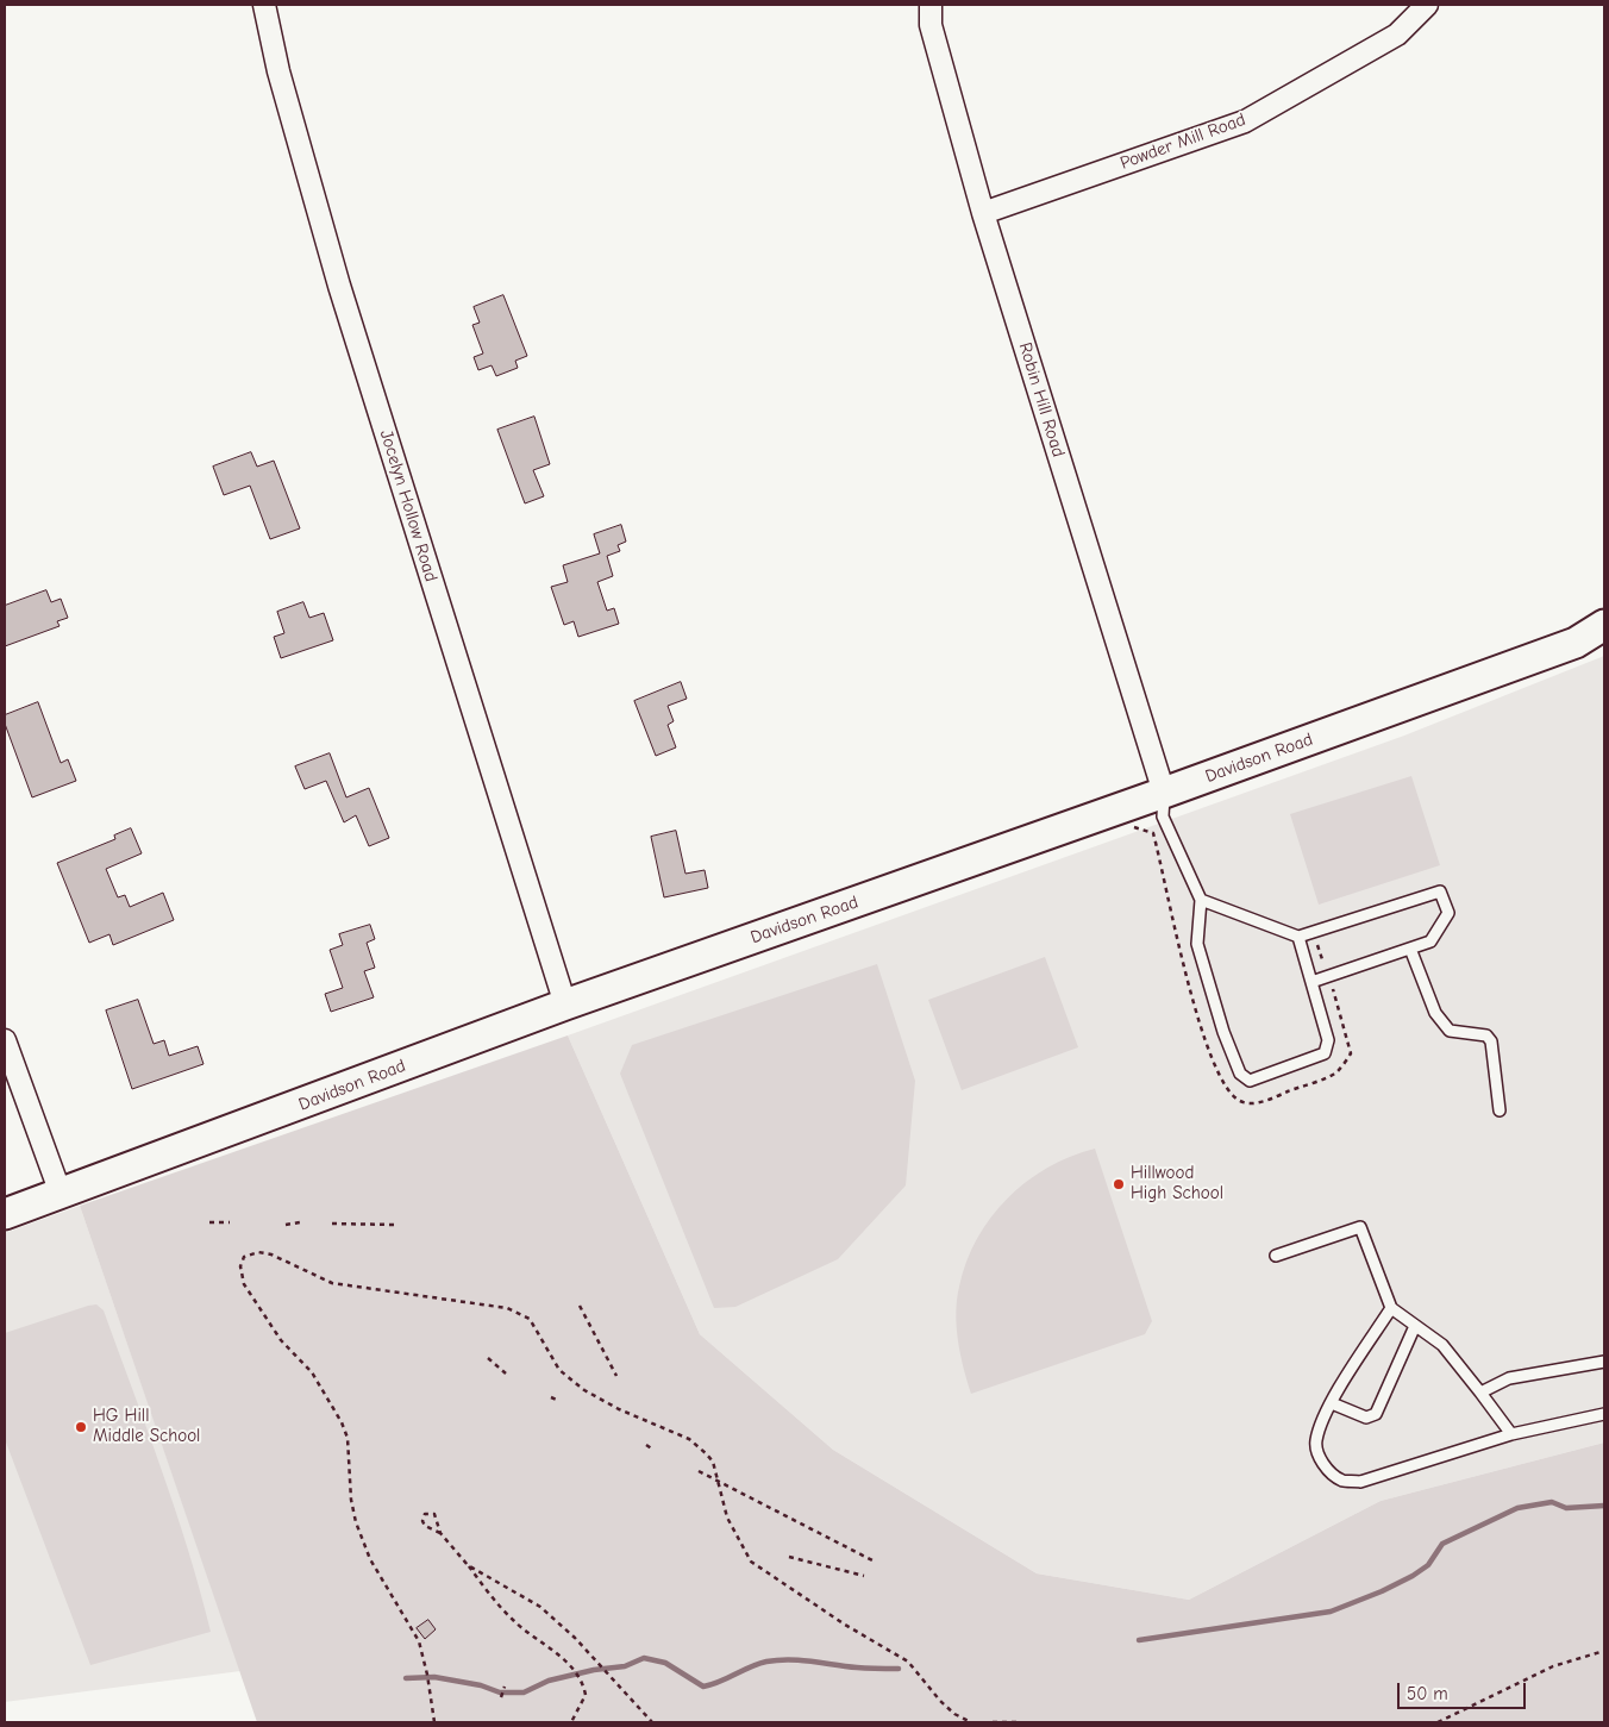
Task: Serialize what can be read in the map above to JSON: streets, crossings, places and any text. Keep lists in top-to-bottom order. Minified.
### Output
{"streets":{"street":["Powder Mill Road","Robin Hill Road","Jocelyn Hollow Road","Davidson Road"]},"crossings":[["Powder Mill Road","Robin Hill Road"],["Robin Hill Road","Davidson Road"],["Jocelyn Hollow Road","Davidson Road"]],"places":["Hillwood High School","HG Hill Middle School"],"scale_bar":"50 m"}
